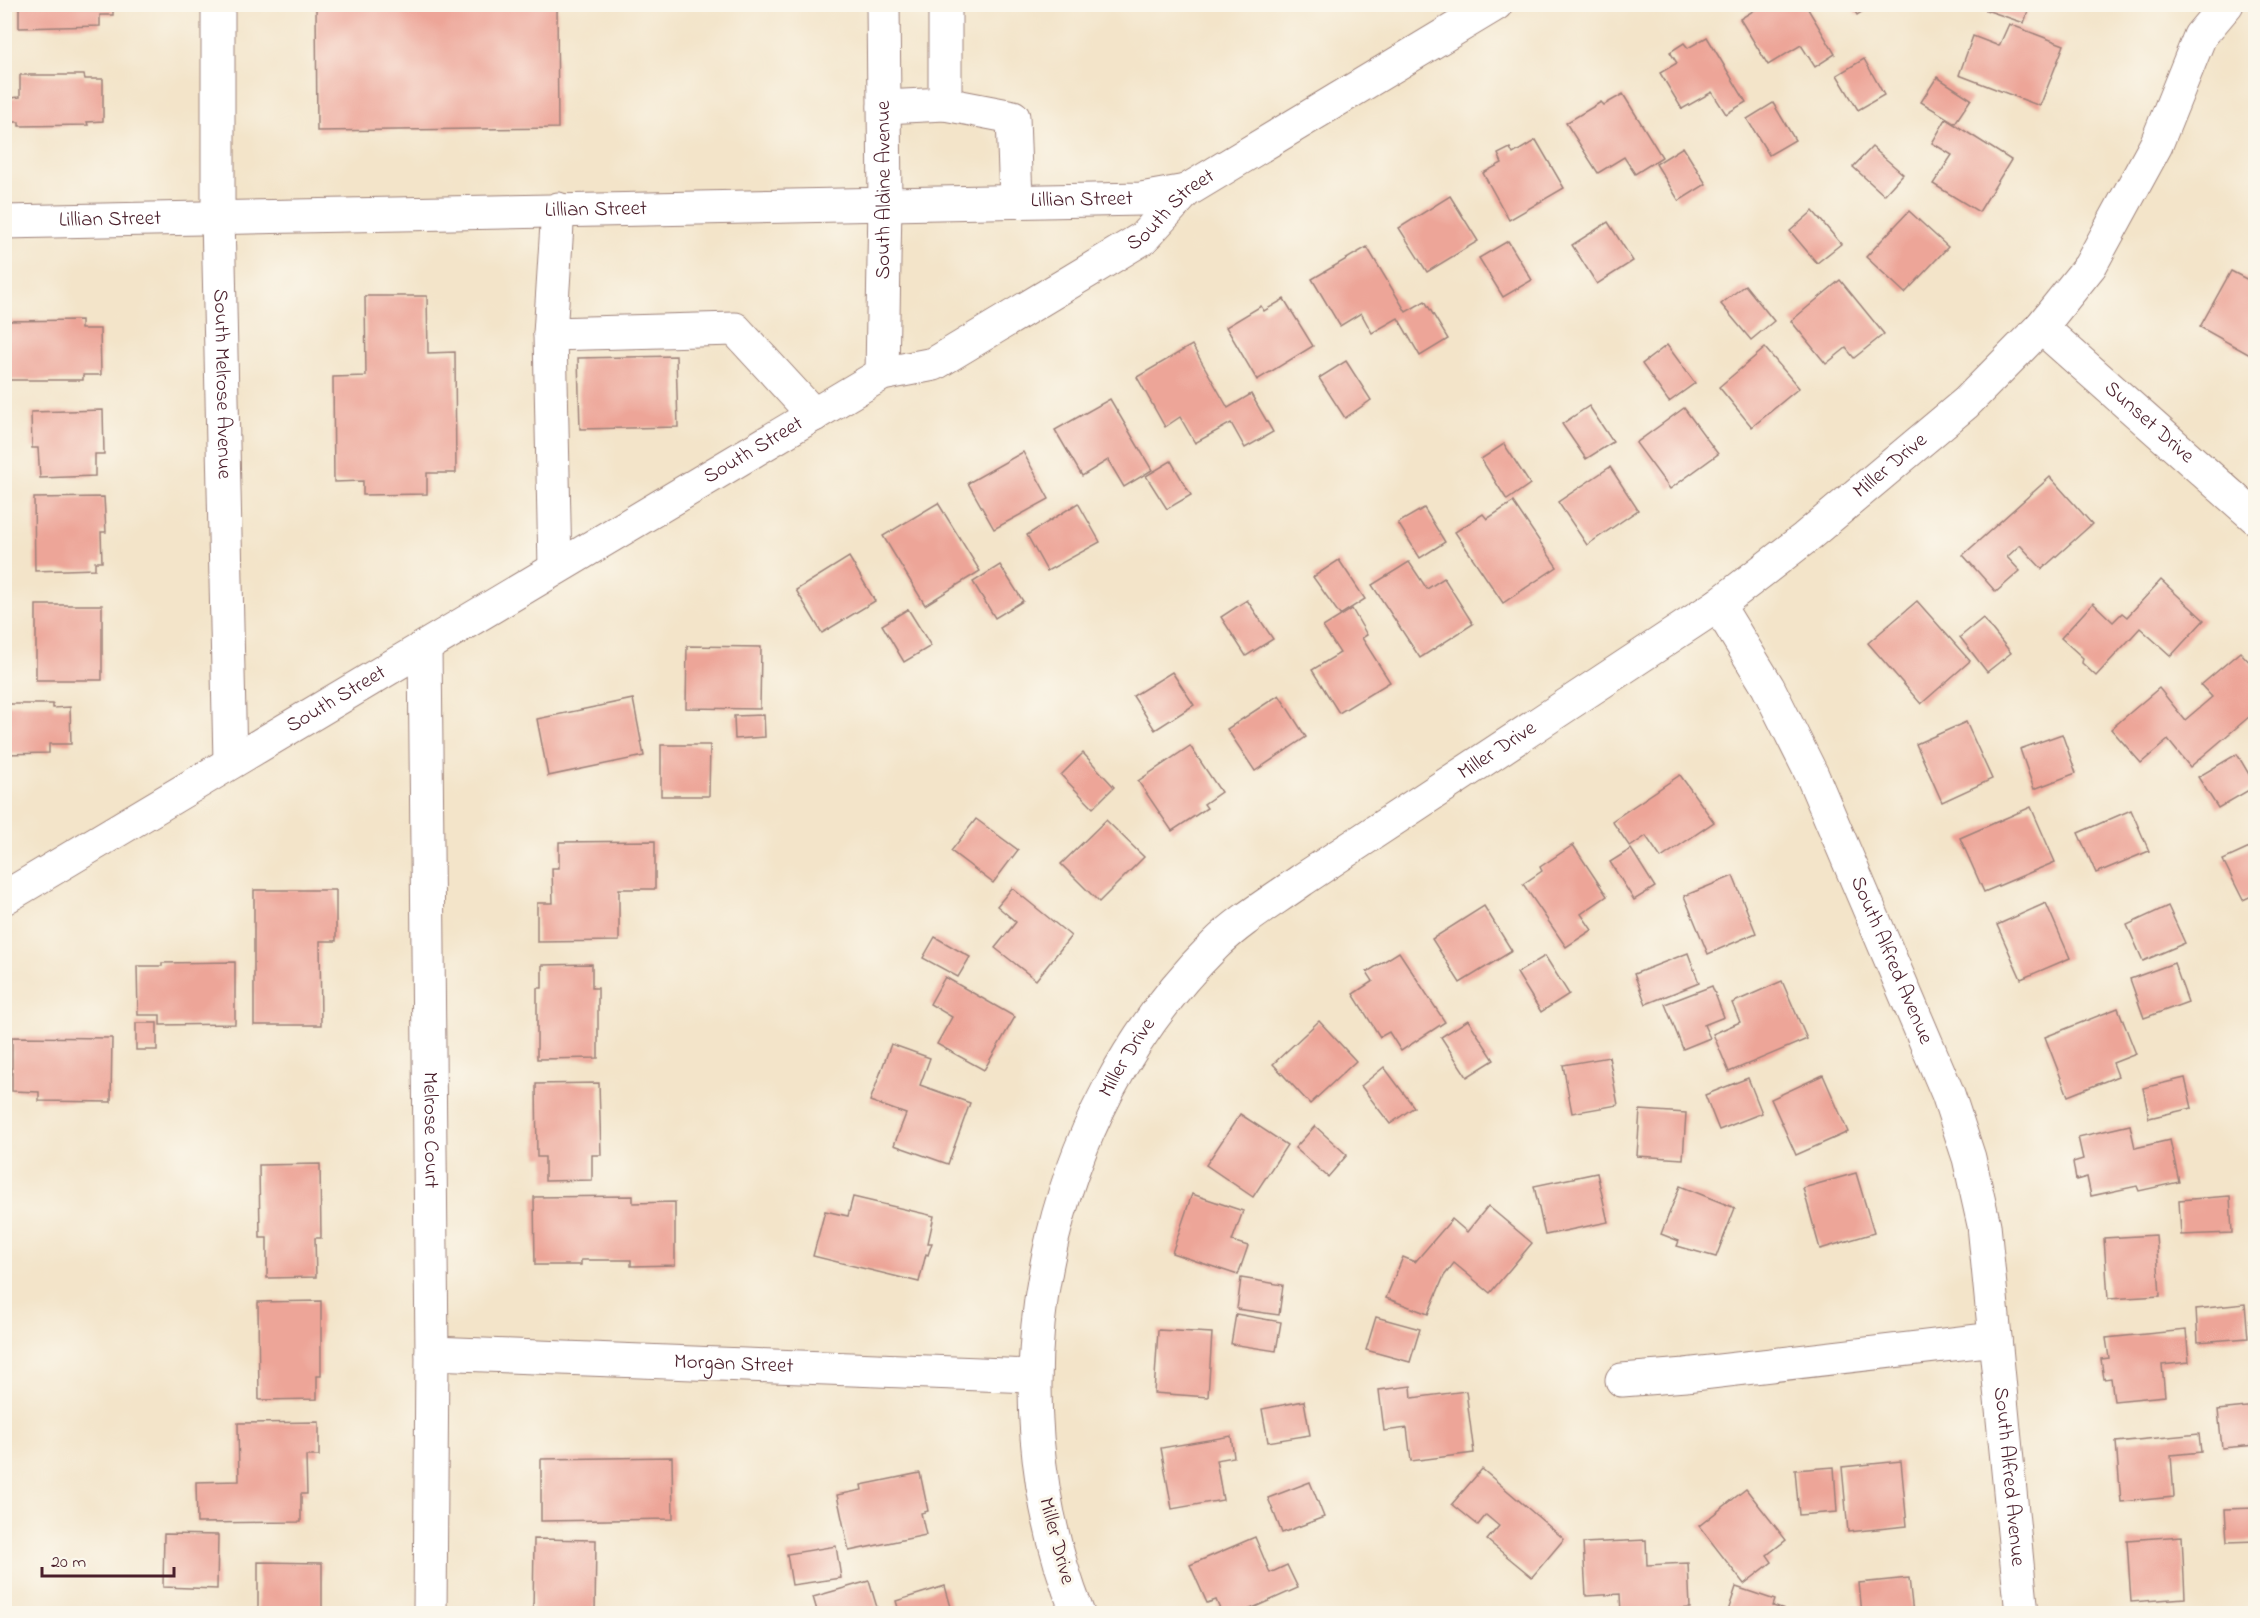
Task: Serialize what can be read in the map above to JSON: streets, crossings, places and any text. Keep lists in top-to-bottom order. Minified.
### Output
{"streets":{"street":["South Aldine Avenue","Lillian Street","South Street","South Melrose Avenue","Sunset Drive","Miller Drive","South Alfred Avenue","Melrose Court","Morgan Street"]},"crossings":[["South Aldine Avenue","Lillian Street"],["South Aldine Avenue","South Street"],["Lillian Street","South Street"],["Lillian Street","South Melrose Avenue"],["South Street","South Melrose Avenue"],["South Street","Melrose Court"],["Sunset Drive","Miller Drive"],["Miller Drive","South Alfred Avenue"],["Miller Drive","Morgan Street"],["Melrose Court","Morgan Street"]],"scale_bar":"20 m"}
